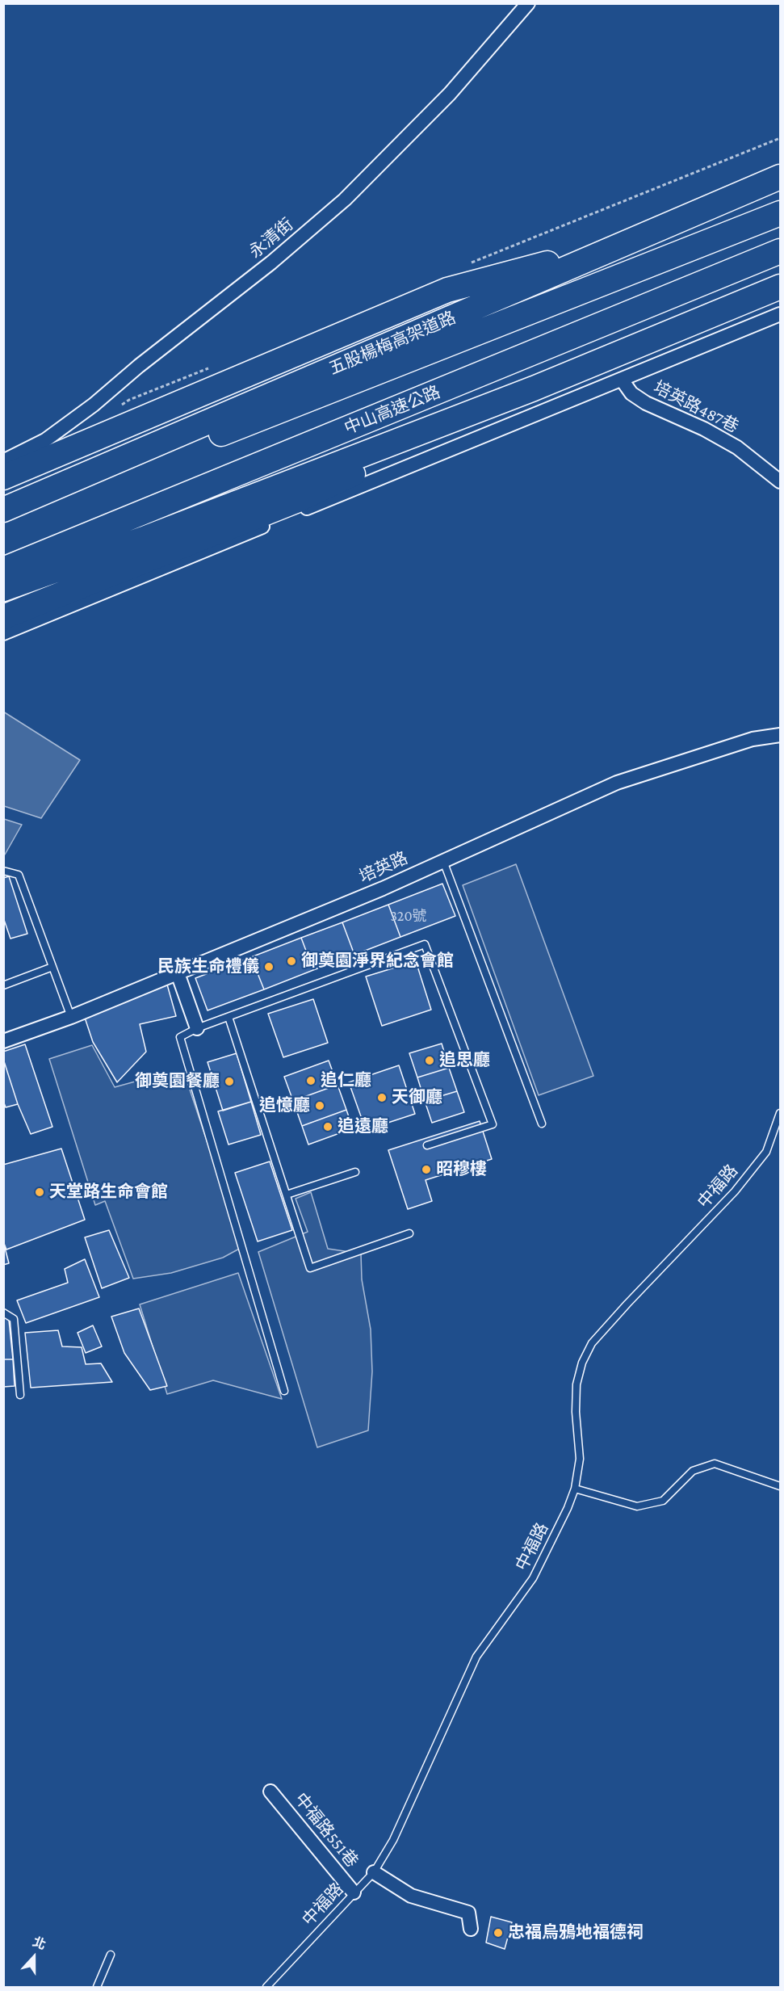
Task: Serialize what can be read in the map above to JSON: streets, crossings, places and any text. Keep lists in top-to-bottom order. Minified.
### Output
{"streets":{"highway":["五股楊梅高架道路","中山高速公路"],"street":["永清街","培英路487巷","培英路","中福路551巷"],"lane":["中福路"]},"crossings":[["中福路","中福路551巷"]],"places":["御奠園淨界紀念會館","民族生命禮儀","追思廳","追仁廳","御奠園餐廳","天御廳","追憶廳","追遠廳","昭穆樓","天堂路生命會館","忠福烏鴉地福德祠"],"house_numbers":["320號"],"north":"top"}
